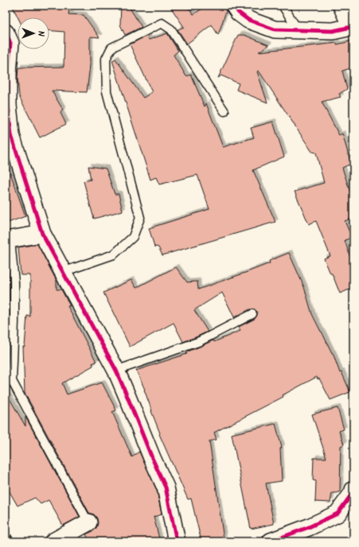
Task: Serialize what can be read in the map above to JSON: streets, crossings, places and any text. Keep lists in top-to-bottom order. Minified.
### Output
{"north":"right"}
